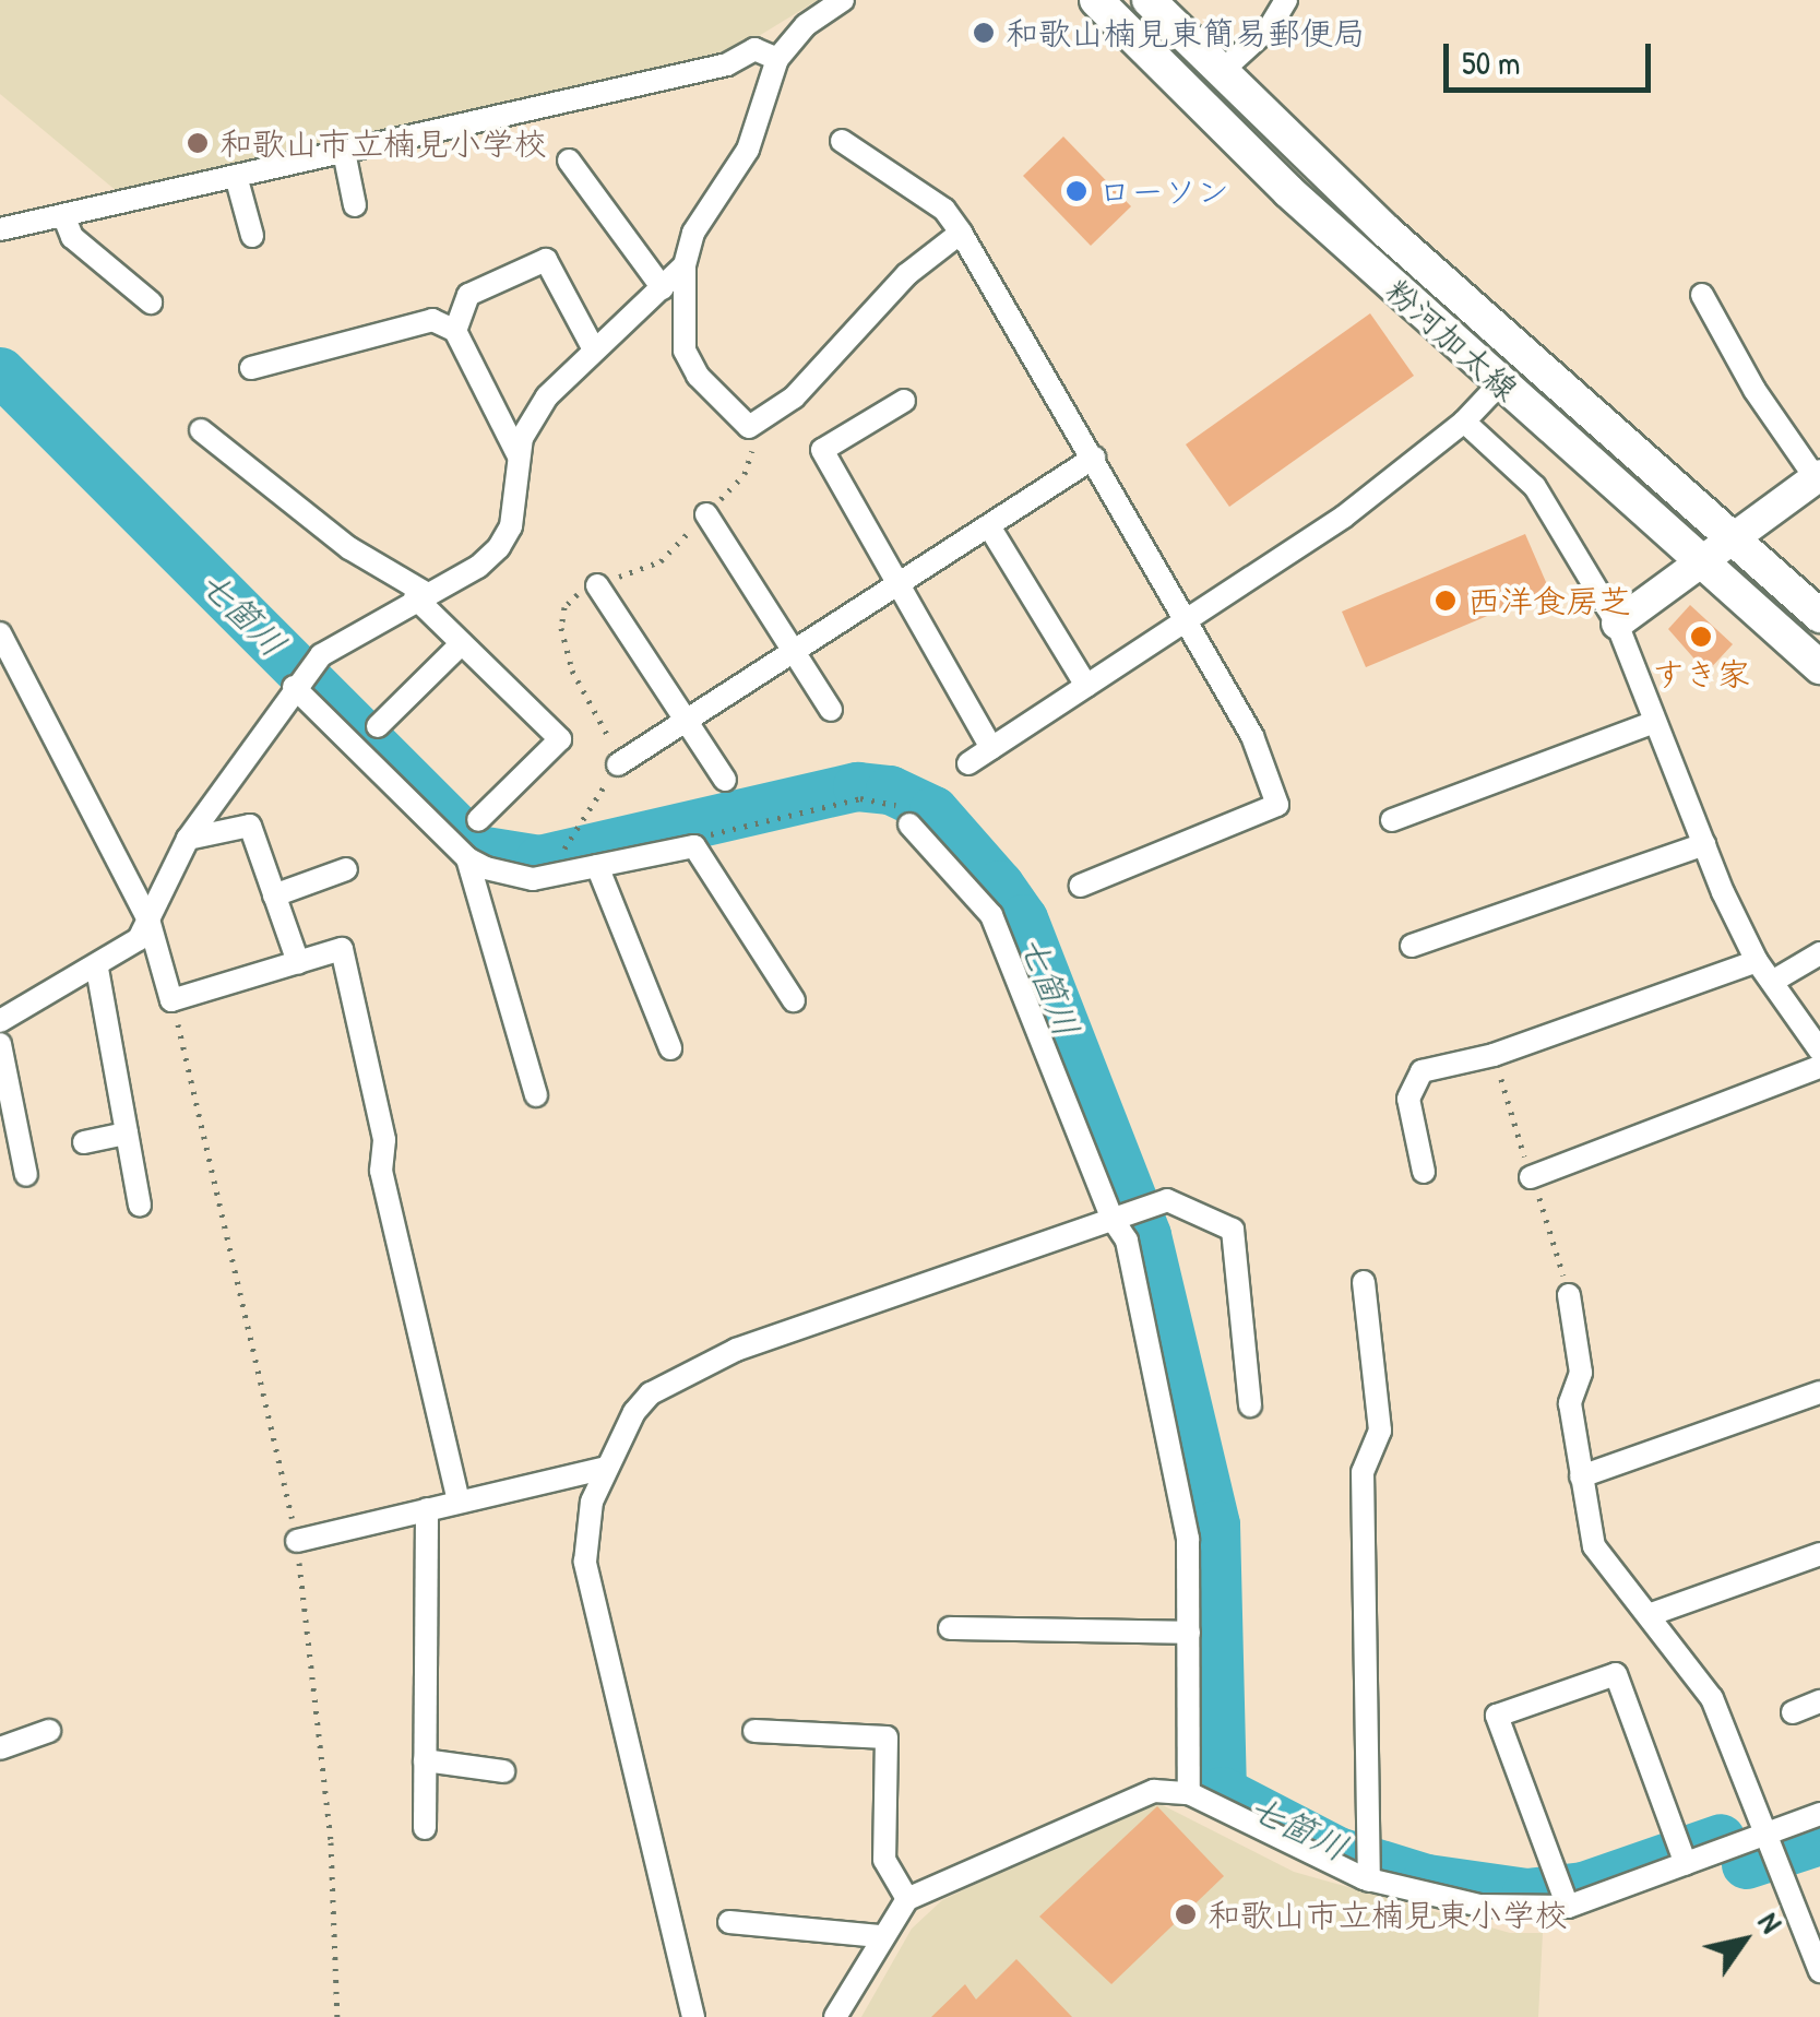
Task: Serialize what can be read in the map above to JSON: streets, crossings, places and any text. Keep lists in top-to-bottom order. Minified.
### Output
{"streets":{"main road":["粉河加太線"]},"water":["七箇川"],"places":["和歌山楠見東簡易郵便局","和歌山市立楠見小学校","ローソン","西洋食房芝","すき家","和歌山市立楠見東小学校"],"scale_bar":"50 m","north":"top right"}
